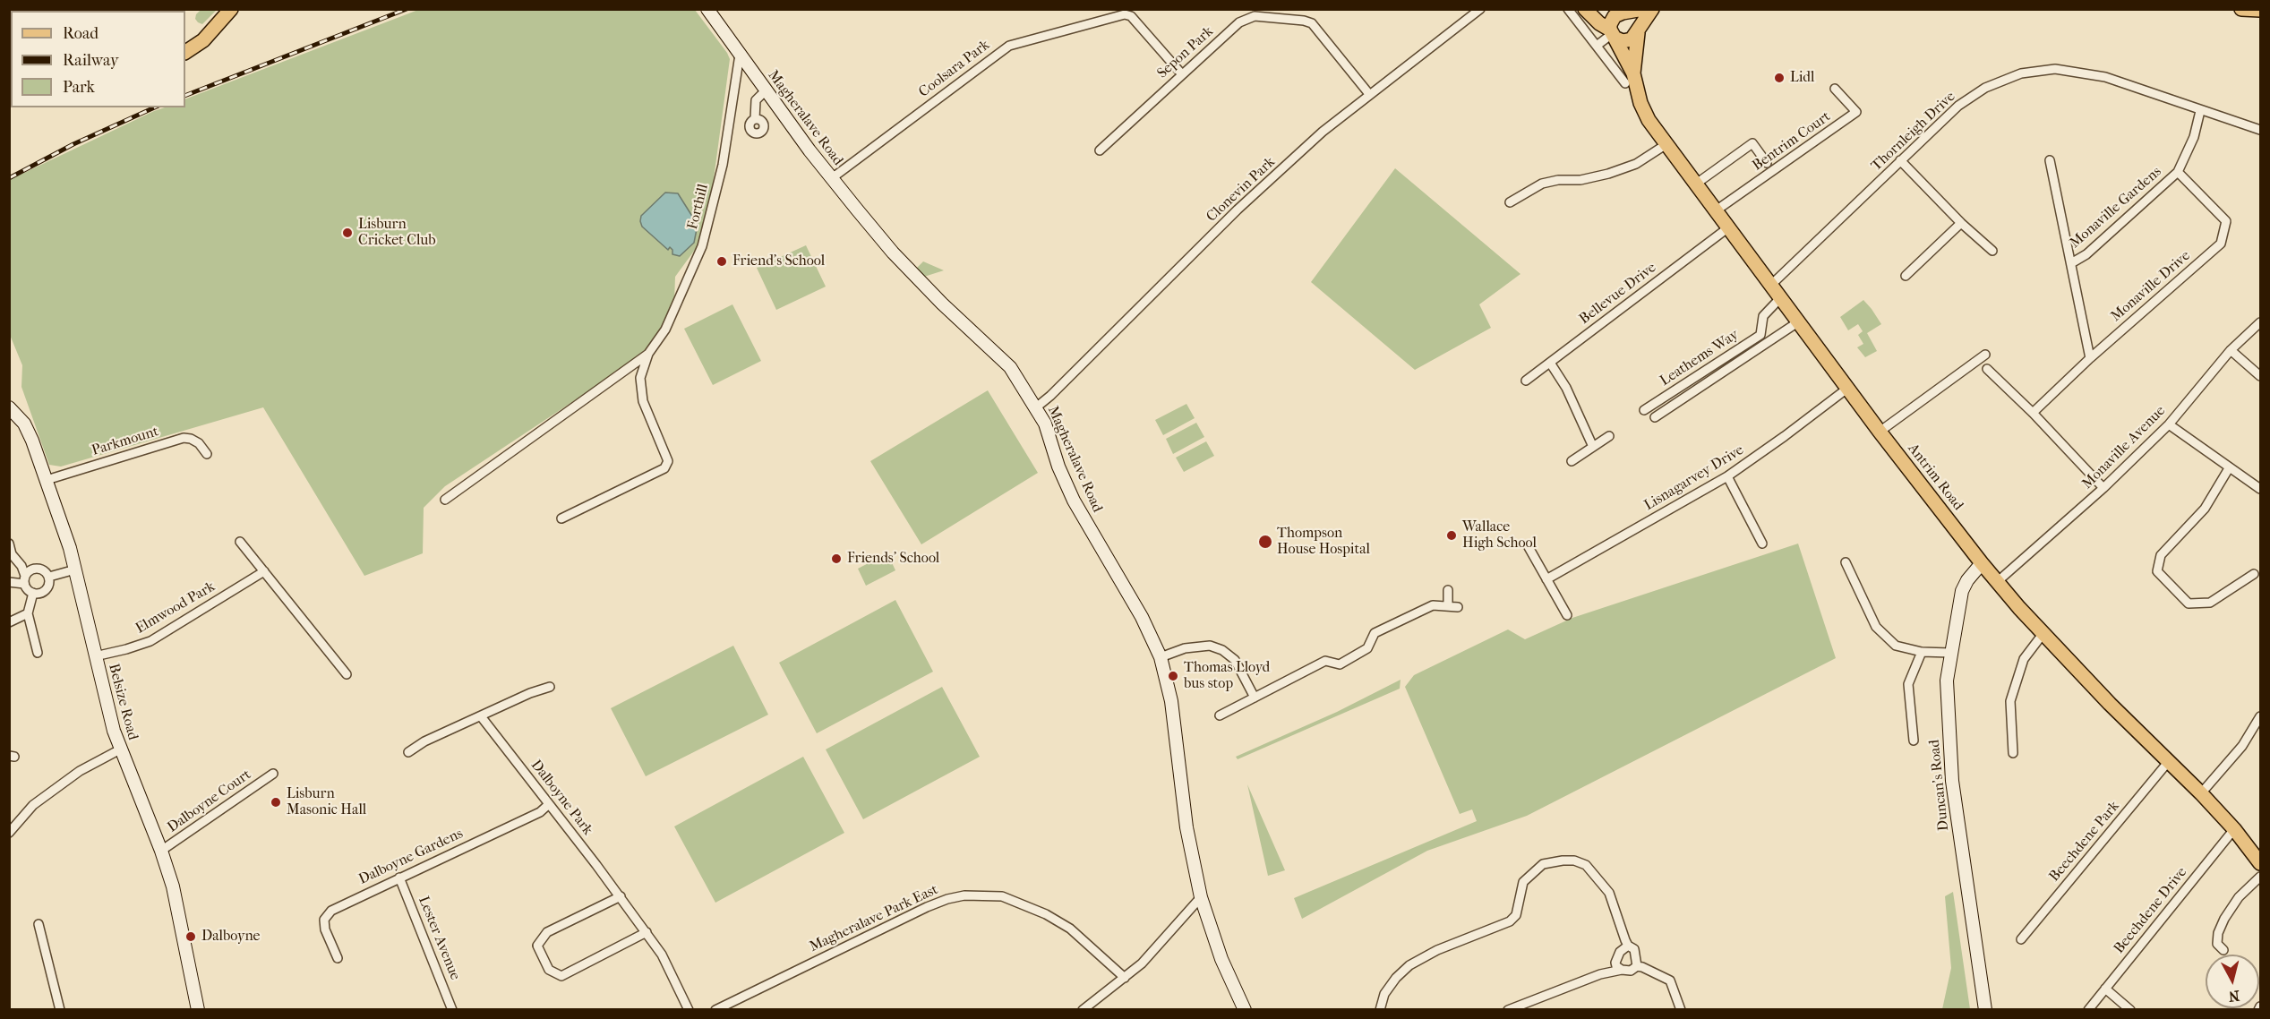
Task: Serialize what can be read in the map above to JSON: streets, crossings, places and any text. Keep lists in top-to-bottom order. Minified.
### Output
{"streets":{"main road":["Antrim Road"],"street":["Sepon Park","Coolsara Park","Magheralave Road","Thornleigh Drive","Bentrim Court","Clonevin Park","Forthill","Monaville Gardens","Monaville Drive","Bellevue Drive","Leathems Way","Parkmount","Monaville Avenue","Lisnagarvey Drive","Elmwood Park","Belsize Road","Duncan's Road","Dalboyne Park","Dalboyne Court","Beechdene Park","Dalboyne Gardens","Beechdene Drive","Magheralave Park East","Lester Avenue"]},"crossings":[["Sepon Park","Coolsara Park"],["Sepon Park","Clonevin Park"],["Coolsara Park","Magheralave Road"],["Magheralave Road","Clonevin Park"],["Magheralave Road","Forthill"],["Thornleigh Drive","Monaville Gardens"],["Thornleigh Drive","Antrim Road"],["Bentrim Court","Antrim Road"],["Monaville Gardens","Monaville Drive"],["Bellevue Drive","Antrim Road"],["Leathems Way","Antrim Road"],["Parkmount","Belsize Road"],["Monaville Avenue","Antrim Road"],["Antrim Road","Lisnagarvey Drive"],["Antrim Road","Duncan's Road"],["Antrim Road","Beechdene Park"],["Antrim Road","Beechdene Drive"],["Elmwood Park","Belsize Road"],["Belsize Road","Dalboyne Court"],["Dalboyne Park","Dalboyne Gardens"],["Dalboyne Gardens","Lester Avenue"]],"places":["Lidl","Lisburn Cricket Club","Friend's School","Wallace High School","Thompson House Hospital","Friends' School","Thomas Lloyd bus stop","Lisburn Masonic Hall","Dalboyne"],"legend":["Road","Railway","Park"],"north":"bottom"}
